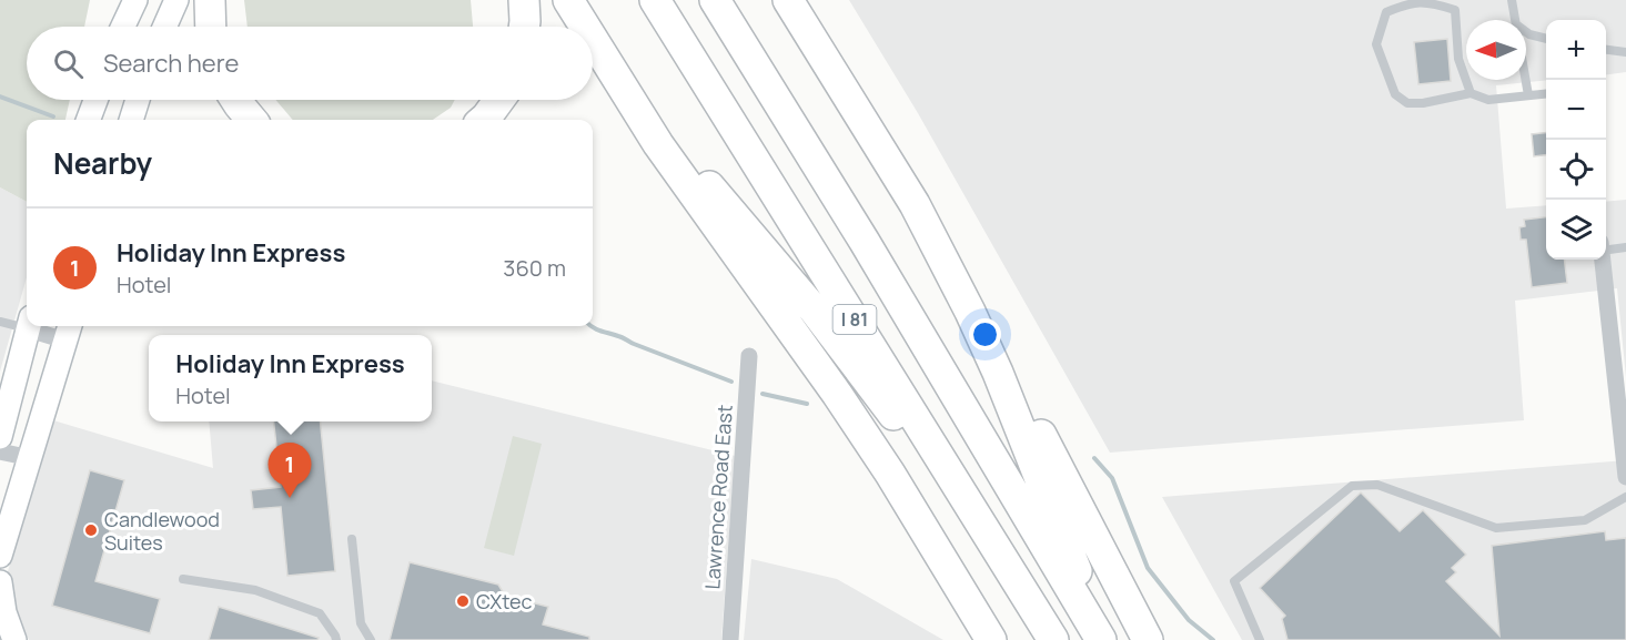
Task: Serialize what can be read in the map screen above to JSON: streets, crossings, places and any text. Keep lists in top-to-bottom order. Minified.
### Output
{"streets":{"highway":["I 81"],"street":["Lawrence Road East"]},"places":["Candlewood Suites","CXtec"],"north":"left","page":{"map_buttons":["+","−"],"search":"Search here","heading":"Nearby","list":[{"mark":"1","name":"Holiday Inn Express","note":"Hotel","value":"360 m"}],"popup":["Holiday Inn Express","Hotel"],"pins":"1"}}
